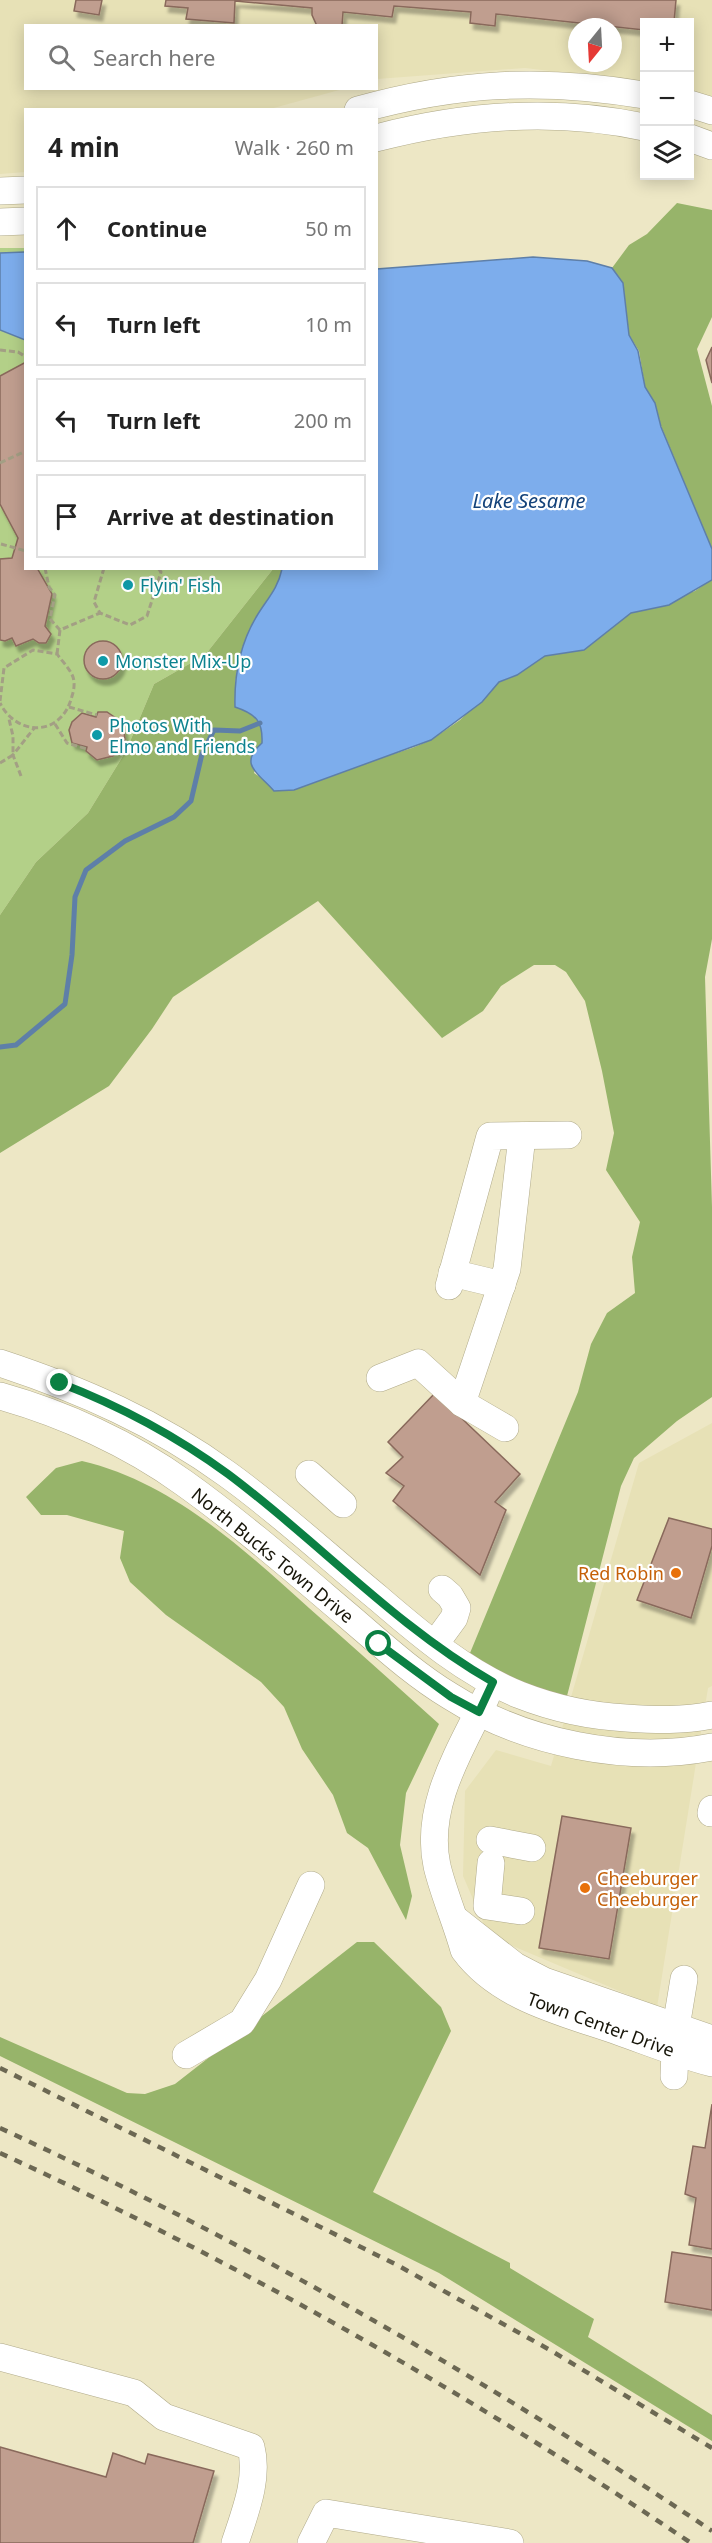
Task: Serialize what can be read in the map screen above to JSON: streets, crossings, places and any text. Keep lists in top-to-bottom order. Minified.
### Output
{"streets":{"street":["North Bucks Town Drive","Town Center Drive"]},"water":["Lake Sesame"],"places":["Flyin' Fish","Monster Mix-Up","Photos With Elmo and Friends","Red Robin","Cheeburger Cheeburger"],"north":"bottom","page":{"map_buttons":["+","−"],"search":"Search here","heading":["4 min","Walk · 260 m"],"list":[["Continue","50 m"],["Turn left","10 m"],["Turn left","200 m"],"Arrive at destination"]}}
